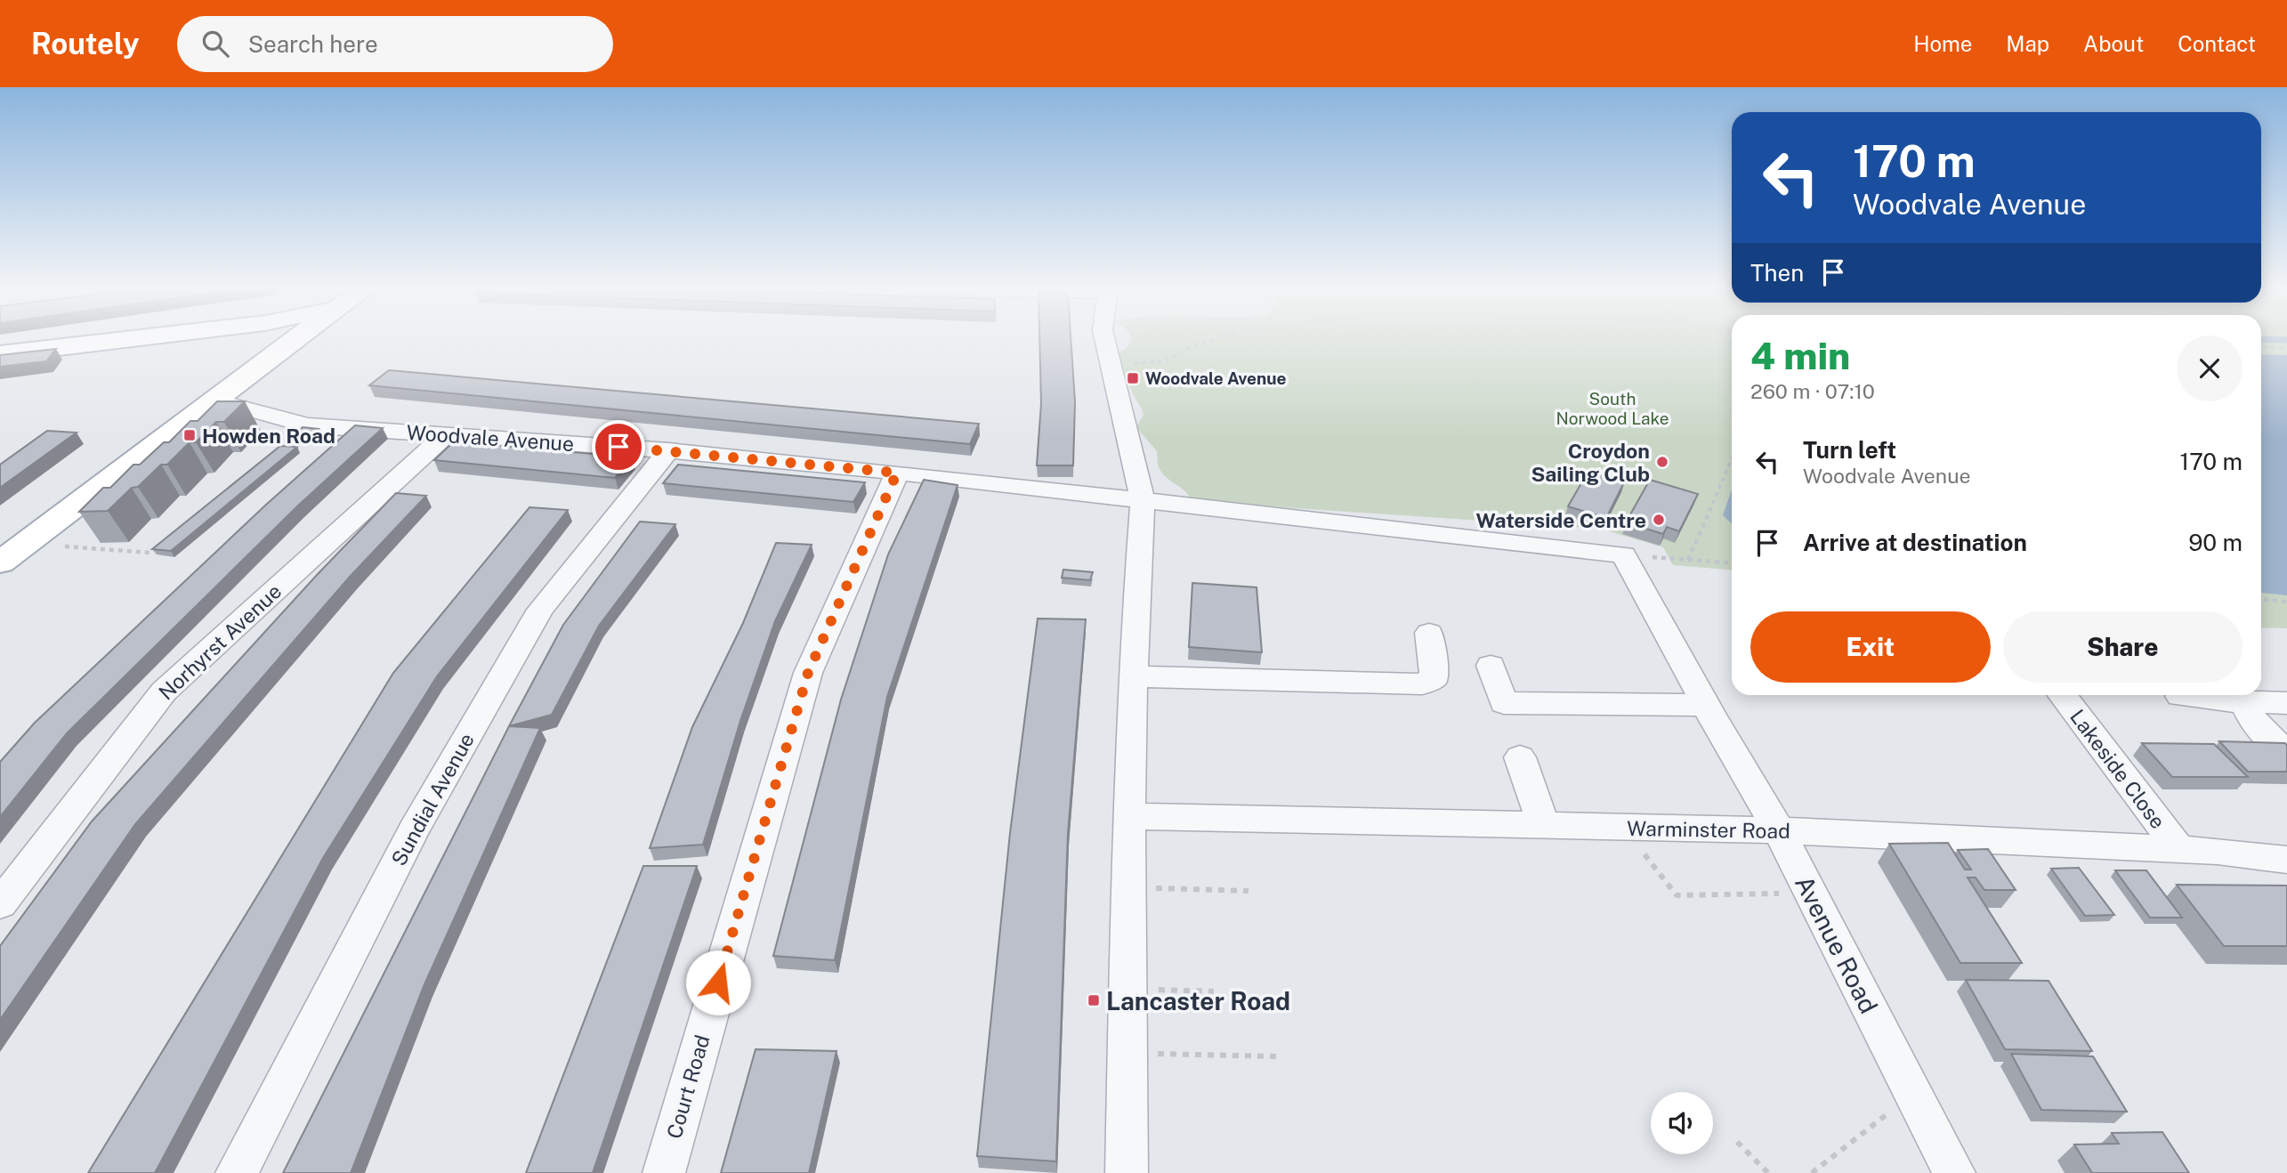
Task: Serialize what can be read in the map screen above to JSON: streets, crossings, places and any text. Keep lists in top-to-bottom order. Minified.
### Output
{"streets":{"street":["Woodvale Avenue","Norhyrst Avenue","Lakeside Close","Sundial Avenue","Warminster Road","Avenue Road","Court Road"]},"crossings":[["Woodvale Avenue","Norhyrst Avenue"],["Woodvale Avenue","Sundial Avenue"],["Woodvale Avenue","Avenue Road"],["Woodvale Avenue","Court Road"],["Lakeside Close","Warminster Road"],["Warminster Road","Avenue Road"]],"parks":["South Norwood Lake"],"places":{"transit":["Woodvale Avenue","Howden Road","Lancaster Road"],"other":["Croydon Sailing Club","Waterside Centre"]},"page":{"header":"Routely","search":"Search here","nav":["Home","Map","About","Contact"],"turn":["170 m","Woodvale Avenue"],"then":"Then","heading":["4 min","260 m · 07:10"],"list":[{"name":"Turn left","note":"Woodvale Avenue","value":"170 m"},{"name":"Arrive at destination","value":"90 m"}],"buttons":["Exit","Share"]}}
